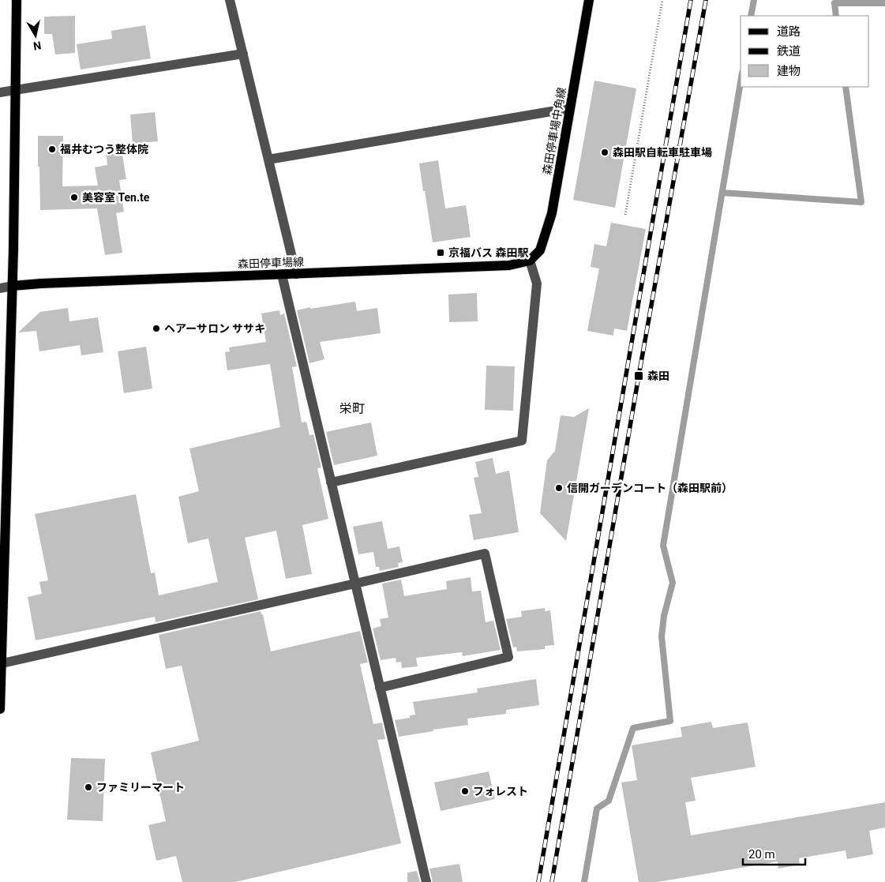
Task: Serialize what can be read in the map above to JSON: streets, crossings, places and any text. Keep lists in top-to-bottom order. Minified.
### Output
{"streets":{"main road":["森田停車場中角線","森田停車場線"]},"crossings":[["森田停車場中角線","森田停車場線"]],"districts":["栄町"],"places":{"other":["福井むつう整体院","森田駅自転車駐車場","美容室 Ten.te","ヘアーサロン ササキ","信開ガーデンコート（森田駅前）","ファミリーマート","フォレスト"],"transit":["京福バス 森田駅","森田"]},"legend":["道路","鉄道","建物"],"scale_bar":"20 m","north":"bottom"}
